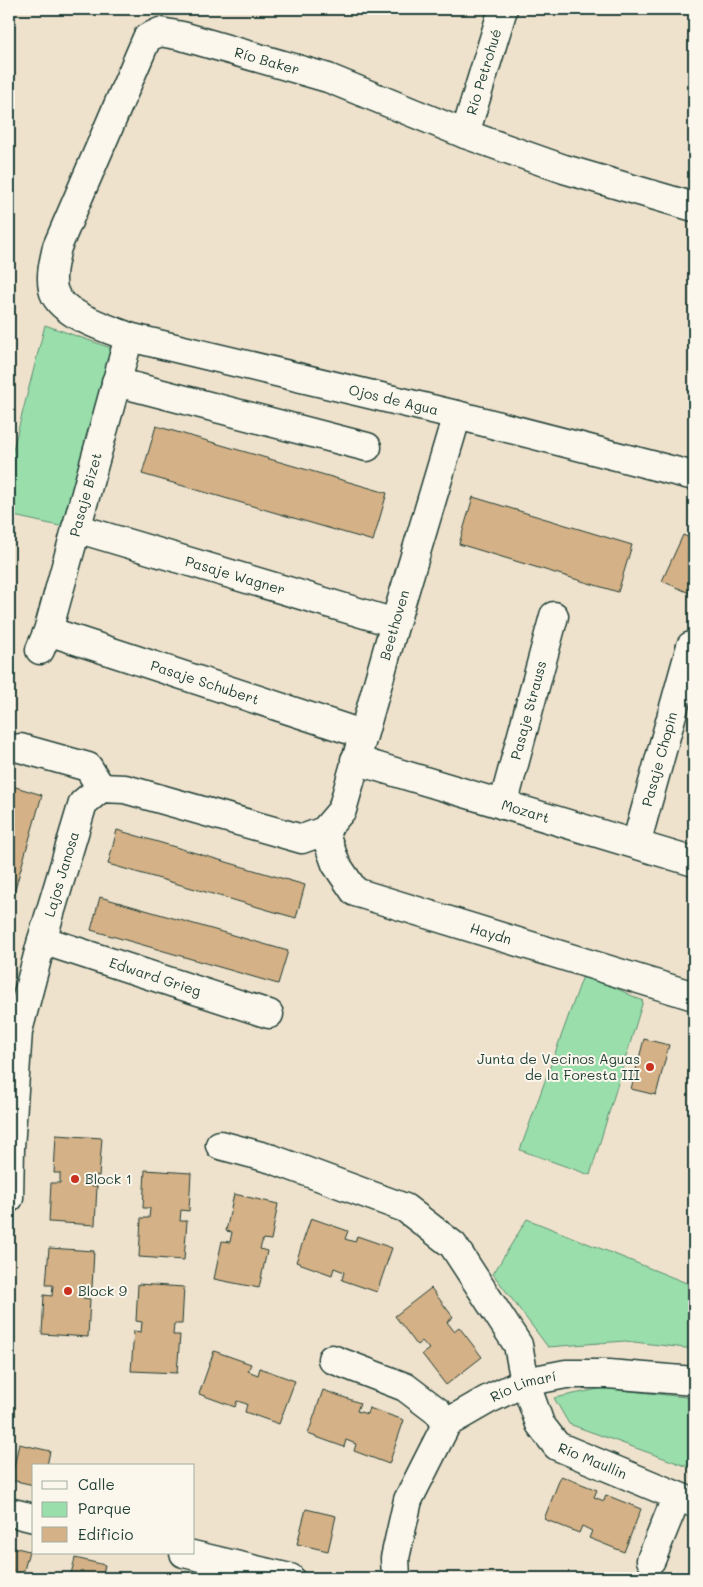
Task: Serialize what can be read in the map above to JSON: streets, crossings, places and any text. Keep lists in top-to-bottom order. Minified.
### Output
{"streets":{"street":["Río Baker","Río Petrohué","Ojos de Agua","Pasaje Bizet","Pasaje Wagner","Beethoven","Pasaje Schubert","Pasaje Strauss","Pasaje Chopin","Mozart","Lajos Janosa","Haydn","Edward Grieg","Río Limarí","Río Maullin"]},"crossings":[["Río Baker","Río Petrohué"],["Río Baker","Ojos de Agua"],["Ojos de Agua","Pasaje Bizet"],["Ojos de Agua","Beethoven"],["Pasaje Bizet","Pasaje Wagner"],["Pasaje Bizet","Pasaje Schubert"],["Pasaje Wagner","Beethoven"],["Beethoven","Pasaje Schubert"],["Beethoven","Mozart"],["Beethoven","Haydn"],["Pasaje Schubert","Mozart"],["Pasaje Strauss","Mozart"],["Pasaje Chopin","Mozart"],["Lajos Janosa","Edward Grieg"],["Río Limarí","Río Maullin"]],"places":["Junta de Vecinos Aguas de la Foresta III","Block 1","Block 9"],"legend":["Calle","Parque","Edificio"]}
